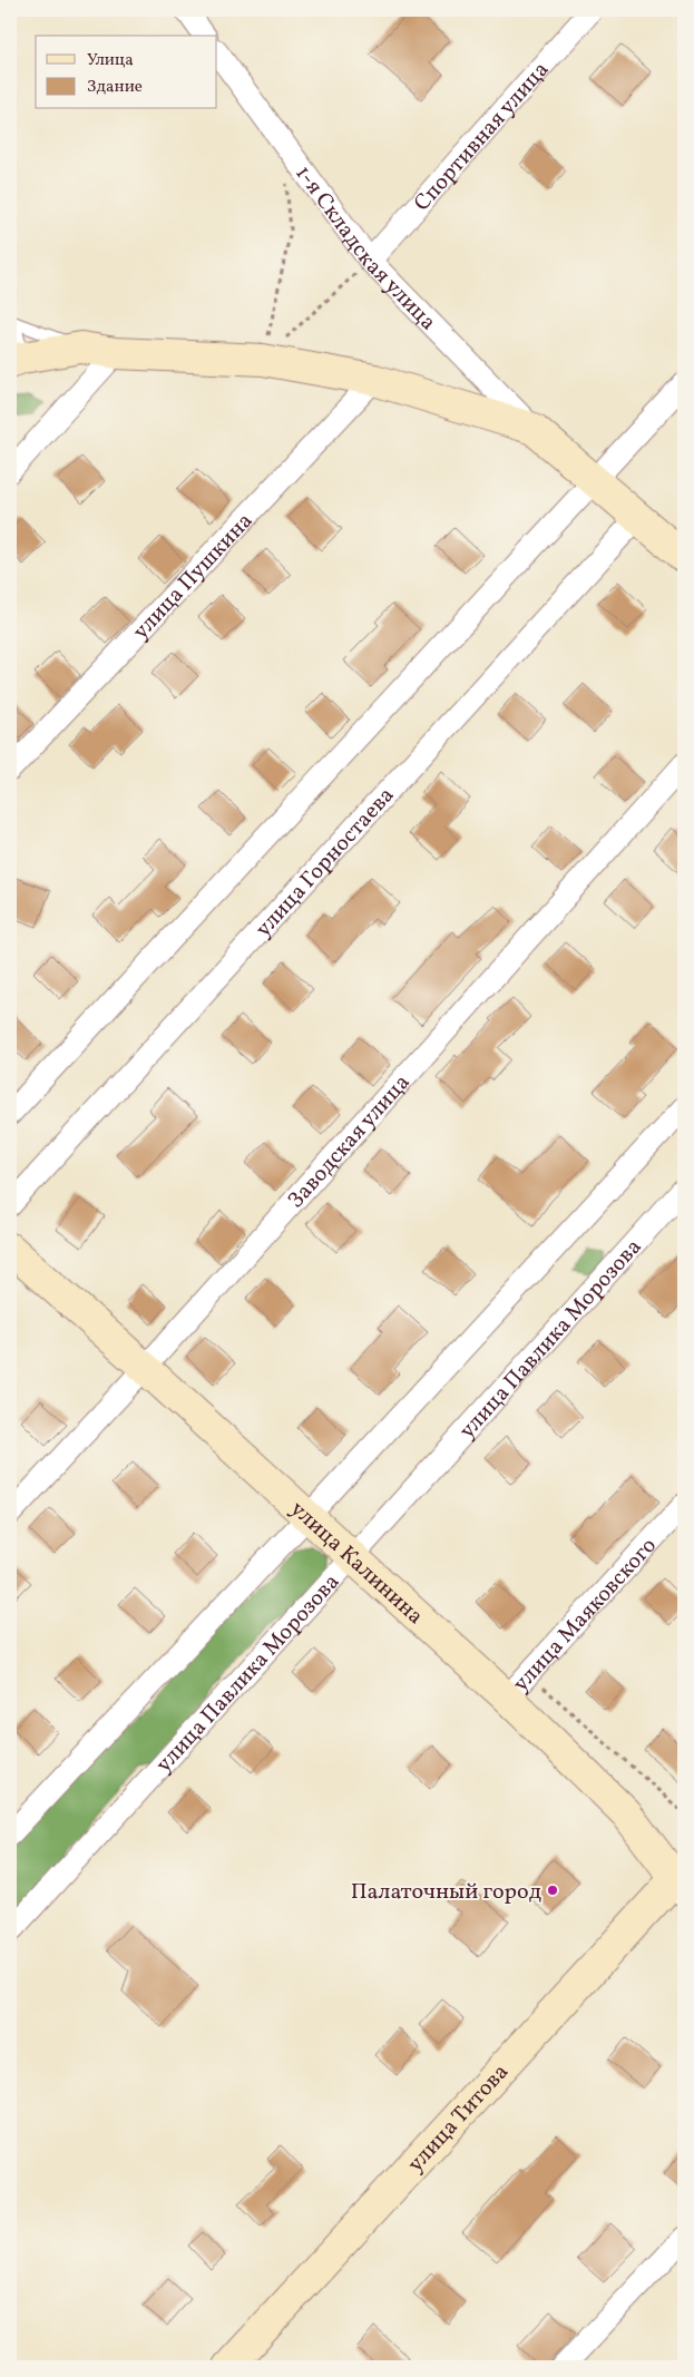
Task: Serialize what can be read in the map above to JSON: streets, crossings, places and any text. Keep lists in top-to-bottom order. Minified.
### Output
{"streets":{"main road":["улица Калинина","улица Титова"],"street":["Спортивная улица","1-я Складская улица","улица Пушкина","улица Горностаева","Заводская улица","улица Павлика Морозова","улица Маяковского"]},"crossings":[["Спортивная улица","1-я Складская улица"],["Заводская улица","улица Калинина"],["улица Павлика Морозова","улица Калинина"],["улица Калинина","улица Маяковского"],["улица Калинина","улица Титова"]],"places":["Палаточный город"],"legend":["Улица","Здание"]}
